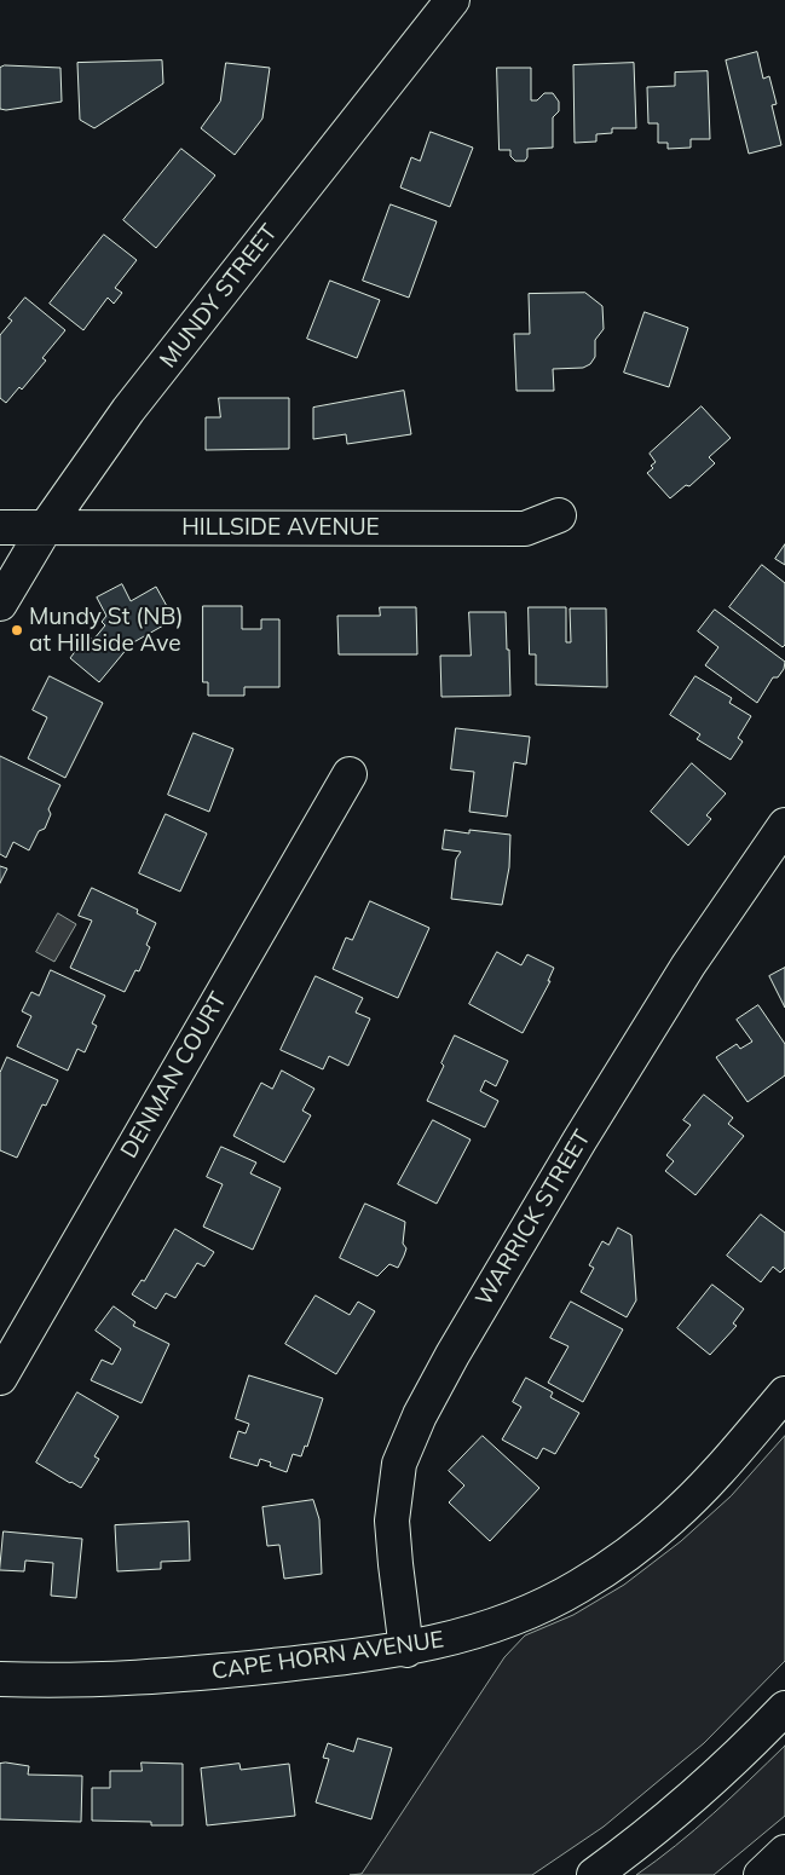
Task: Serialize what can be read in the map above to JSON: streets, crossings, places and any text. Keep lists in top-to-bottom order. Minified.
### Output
{"streets":{"street":["MUNDY STREET","HILLSIDE AVENUE","DENMAN COURT","WARRICK STREET","CAPE HORN AVENUE"]},"crossings":[["MUNDY STREET","HILLSIDE AVENUE"],["WARRICK STREET","CAPE HORN AVENUE"]],"places":["Mundy St (NB) at Hillside Ave"]}
